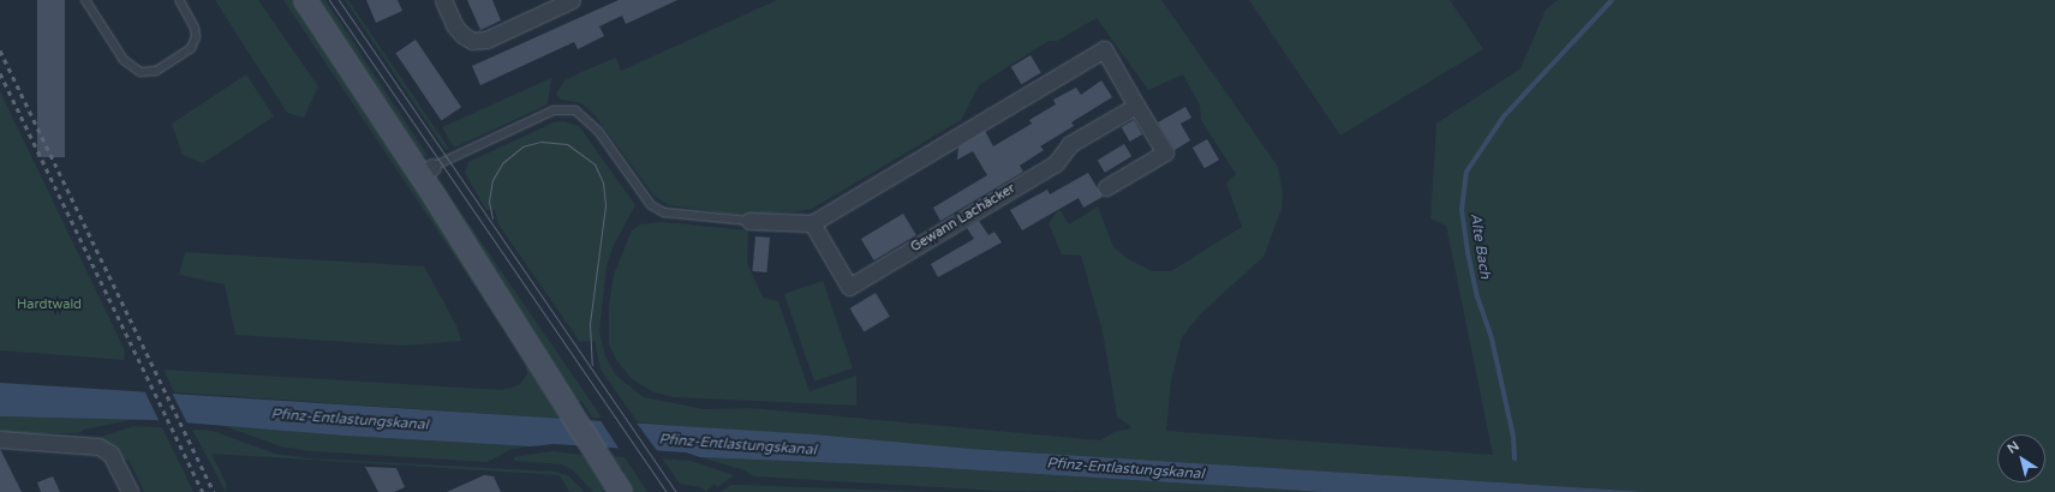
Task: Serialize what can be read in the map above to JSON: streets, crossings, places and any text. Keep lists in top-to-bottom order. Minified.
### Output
{"streets":{"street":["Gewann Lachäcker"]},"water":["Alte Bach","Pfinz-Entlastungskanal"],"parks":["Hardtwald"],"north":"top left"}
